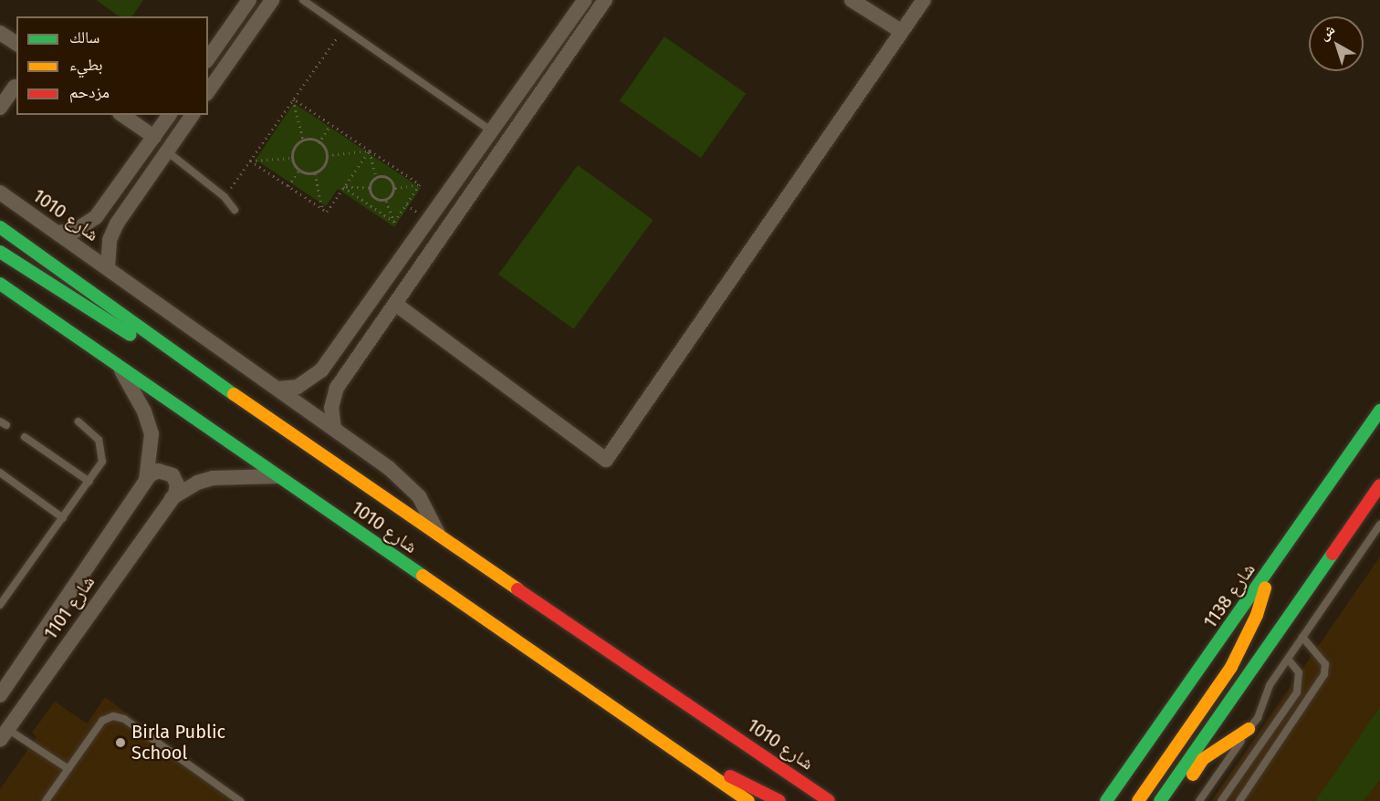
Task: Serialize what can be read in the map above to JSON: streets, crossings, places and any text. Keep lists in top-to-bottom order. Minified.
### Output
{"streets":{"street":["شارع 1010","شارع 1138","شارع 1101"]},"crossings":[["شارع 1010","شارع 1101"]],"places":["Birla Public School"],"legend":["سالك","بطيء","مزدحم"],"north":"top left"}
